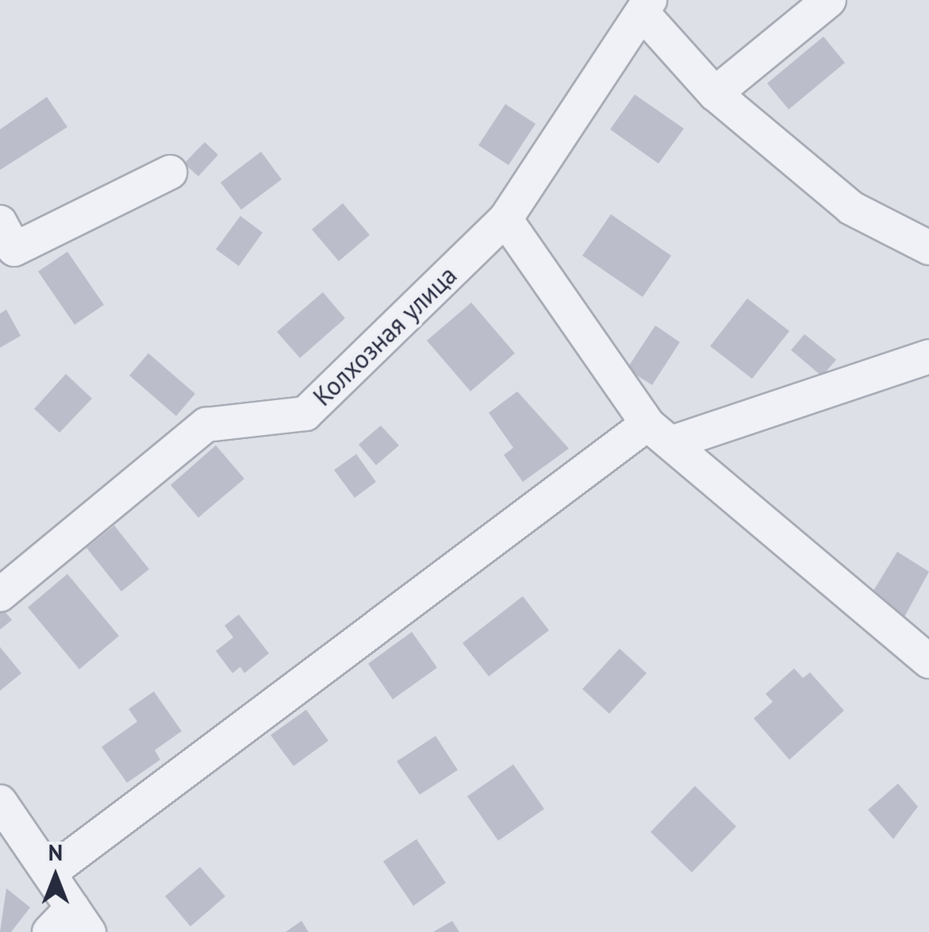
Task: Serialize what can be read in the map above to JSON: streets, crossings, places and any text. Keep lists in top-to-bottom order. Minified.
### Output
{"streets":{"street":["Колхозная улица"]},"north":"top"}
